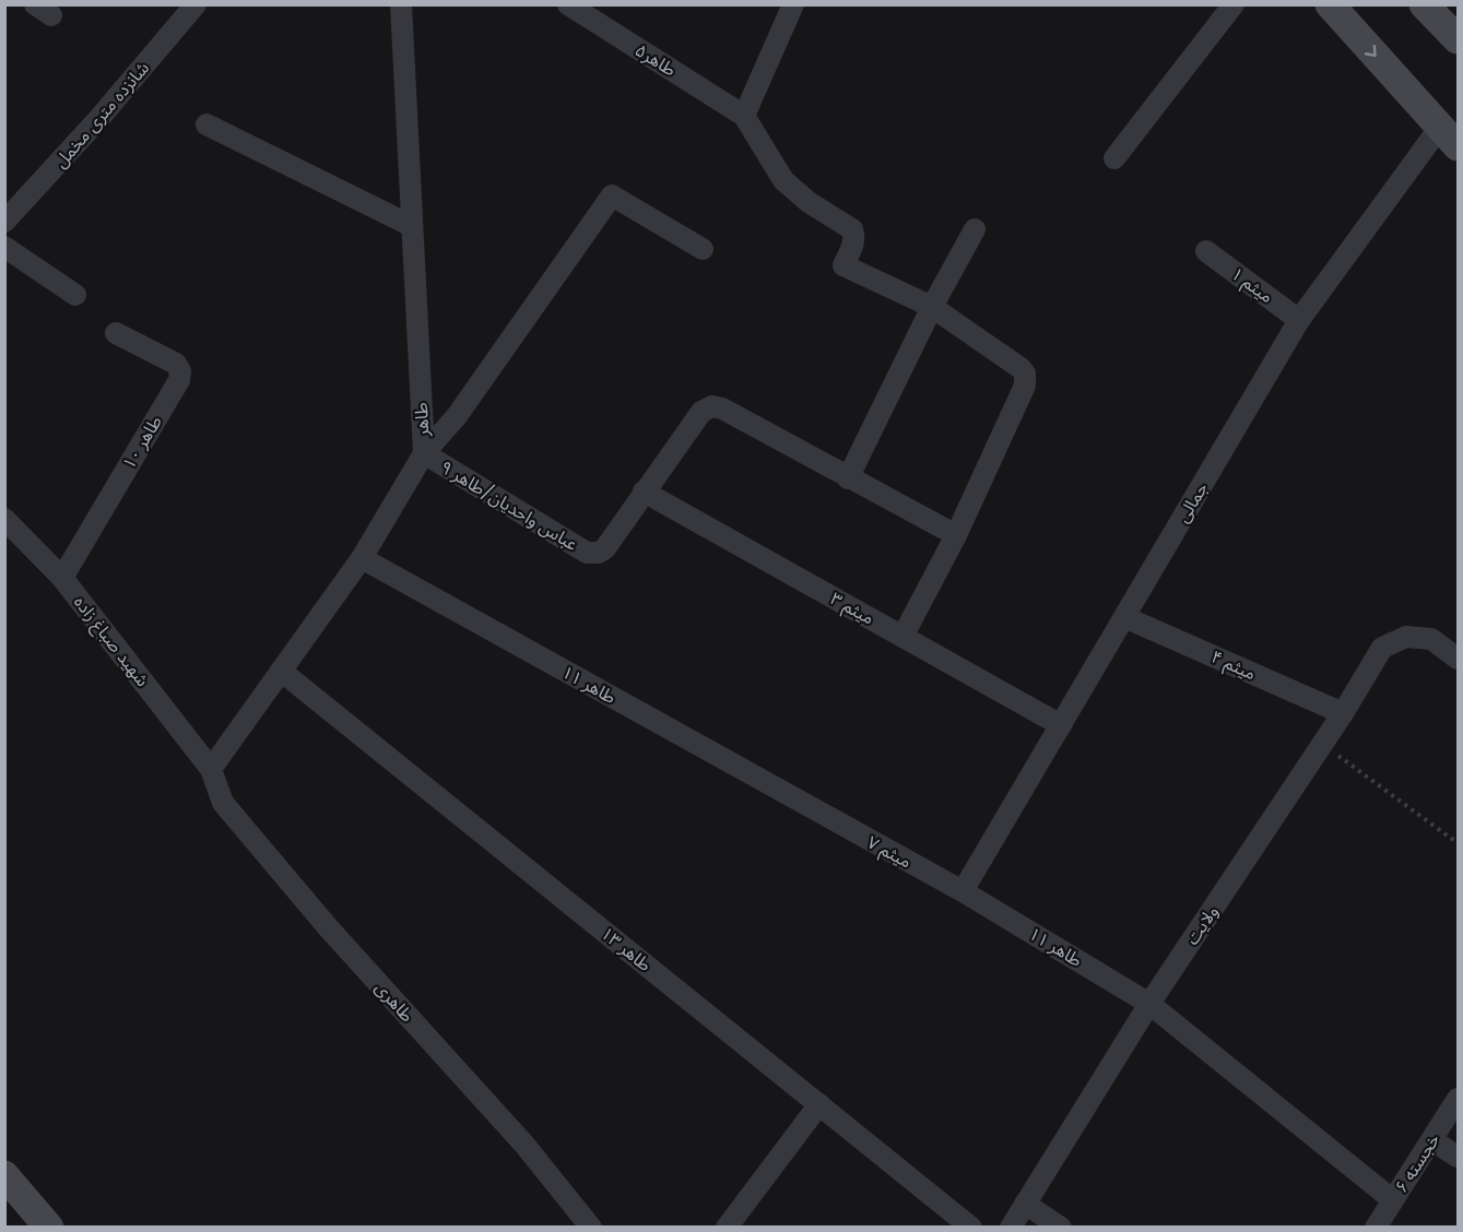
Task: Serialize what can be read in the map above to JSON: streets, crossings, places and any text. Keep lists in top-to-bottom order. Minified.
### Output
{"streets":{"street":["طاهر۵","شانزده متری مخمل","میثم ۱","طاهر","طاهر ۱۰","جمالی","عباس واحدیان/طاهر ۹","میثم ۳","شهید صباغ زاده","میثم ۴","طاهر ۱۱","میثم ۷","ولایت","طاهر ۱۳","طاهری","خجسته ۶"]},"crossings":[["میثم ۱","جمالی"],["طاهر","عباس واحدیان/طاهر ۹"],["طاهر","شهید صباغ زاده"],["طاهر","طاهر ۱۱"],["طاهر","طاهر ۱۳"],["طاهر","طاهری"],["طاهر ۱۰","شهید صباغ زاده"],["جمالی","میثم ۳"],["جمالی","میثم ۴"],["جمالی","طاهر ۱۱"],["جمالی","میثم ۷"],["عباس واحدیان/طاهر ۹","میثم ۳"],["شهید صباغ زاده","طاهری"],["میثم ۴","ولایت"],["طاهر ۱۱","میثم ۷"],["طاهر ۱۱","ولایت"],["طاهر ۱۱","خجسته ۶"]]}
